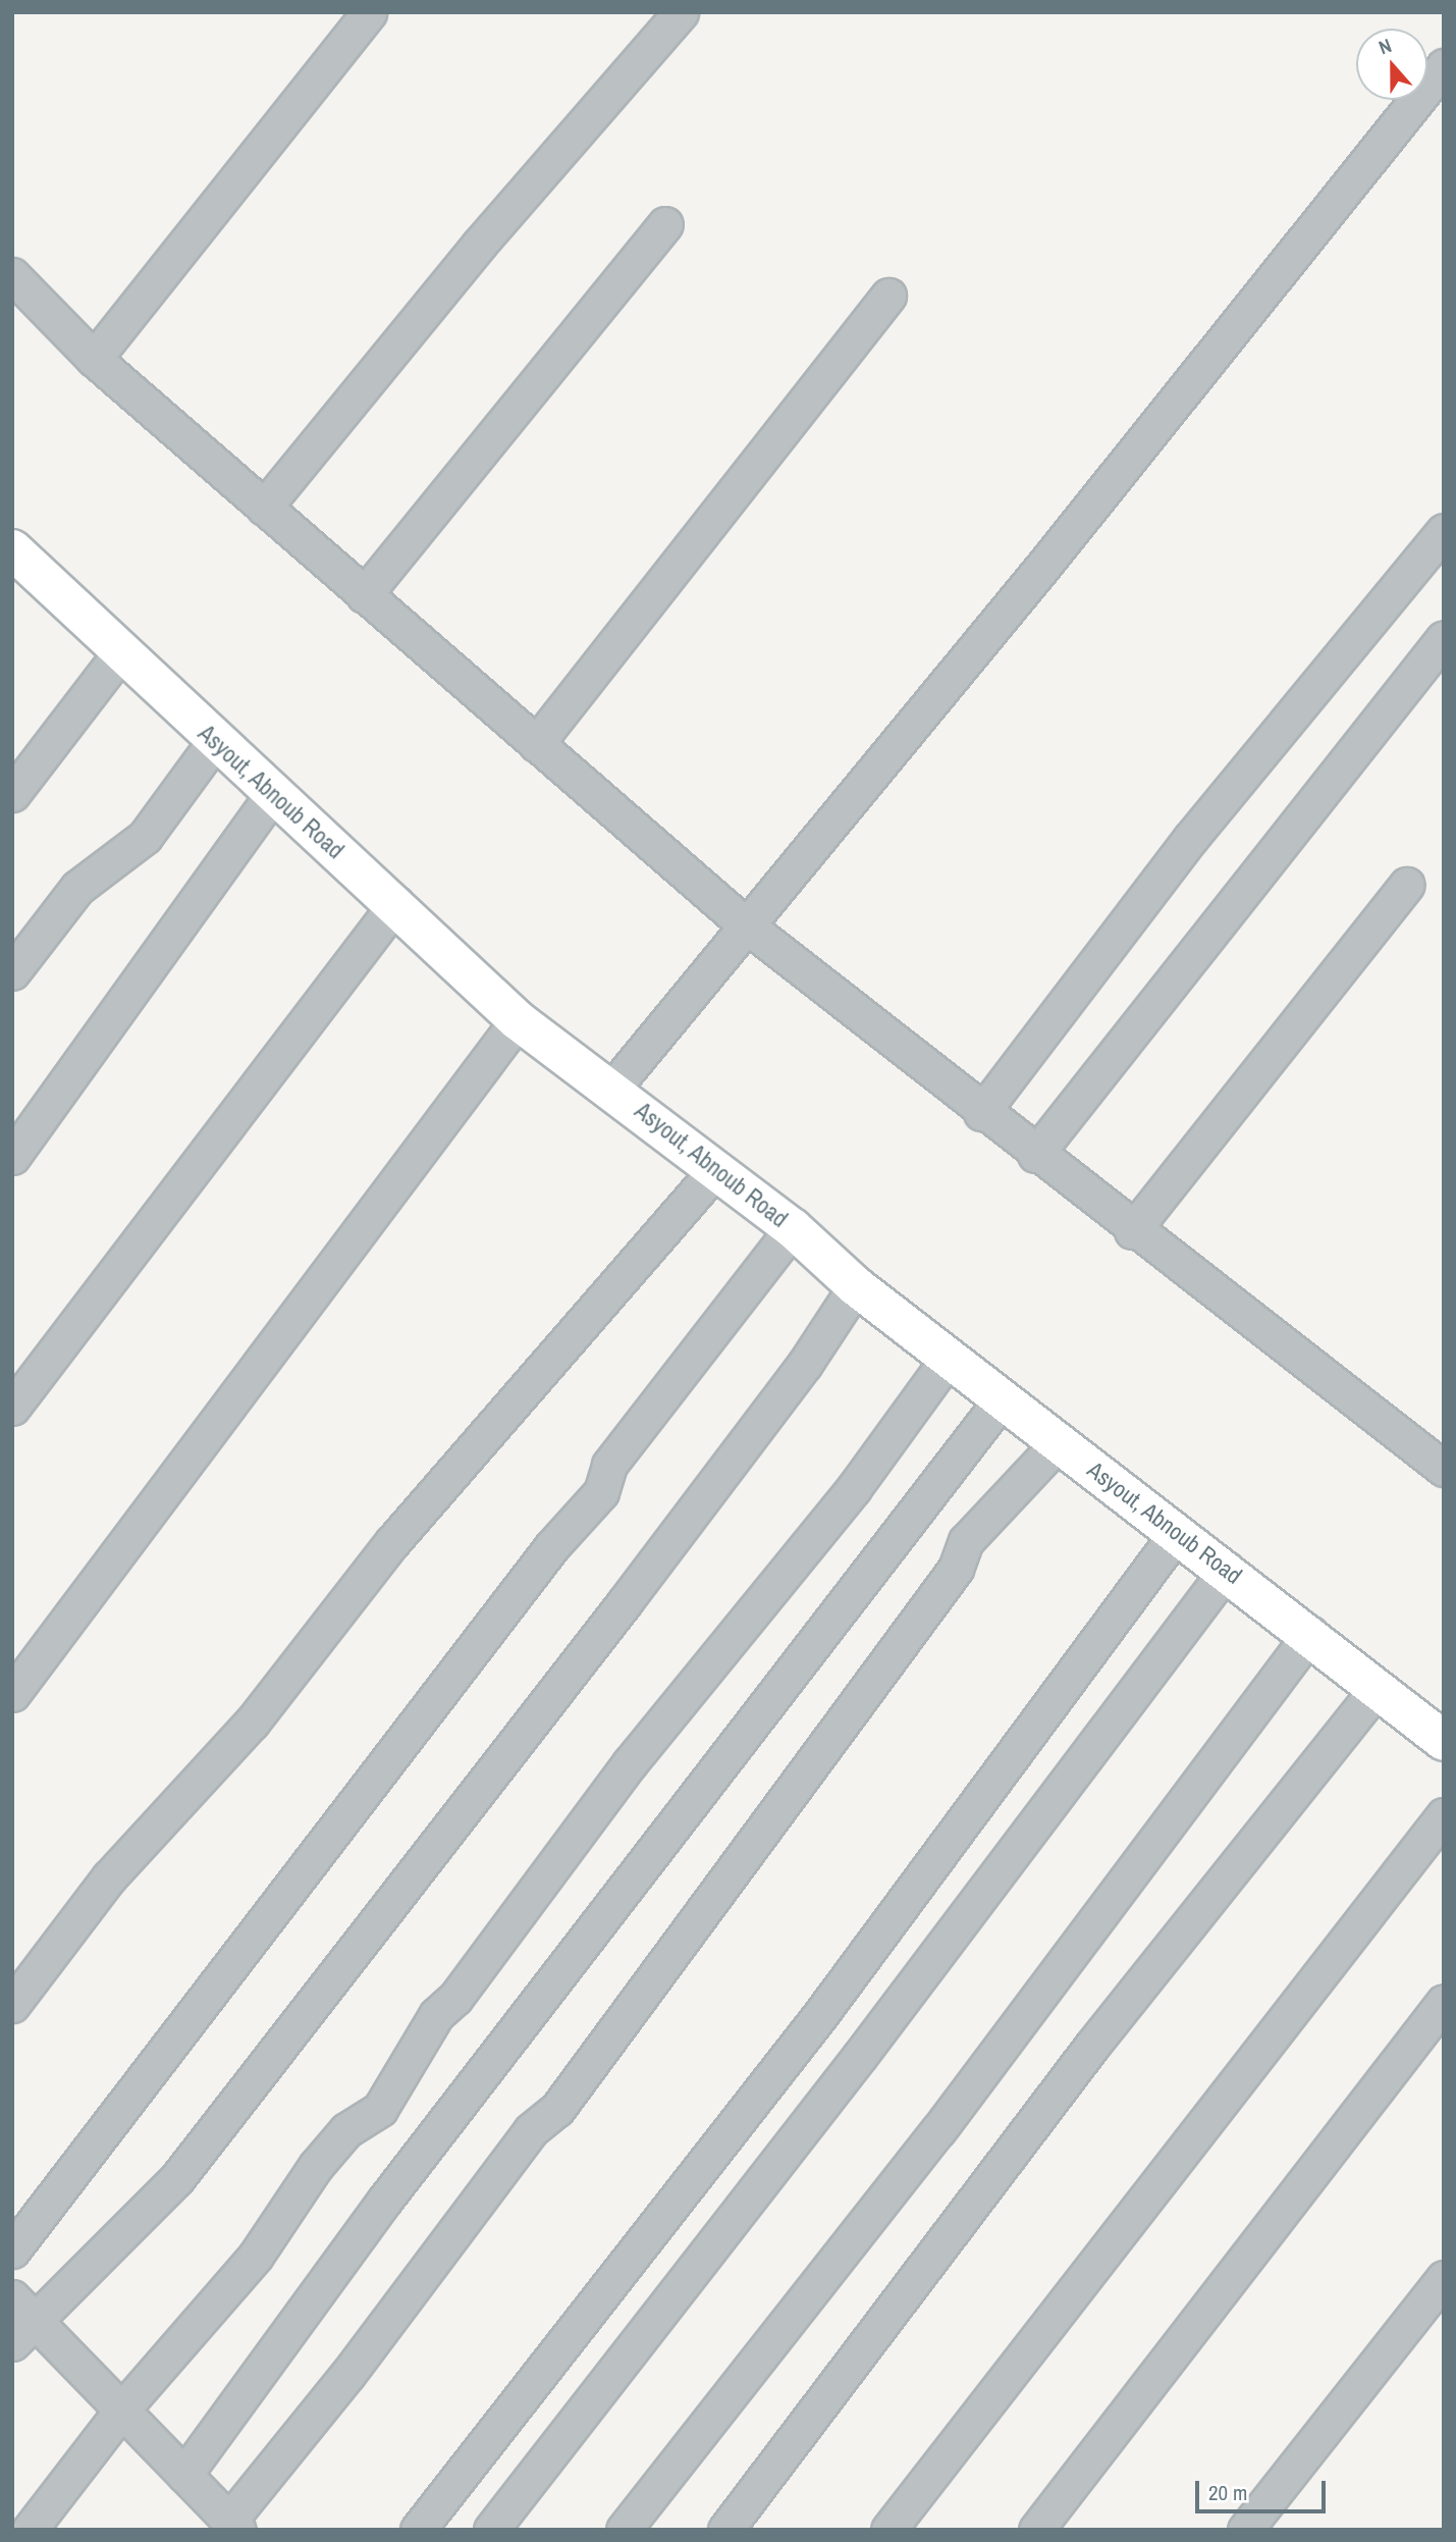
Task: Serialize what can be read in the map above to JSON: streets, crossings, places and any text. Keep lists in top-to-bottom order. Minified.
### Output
{"streets":{"main road":["Asyout, Abnoub Road"]},"scale_bar":"20 m","north":"top"}
